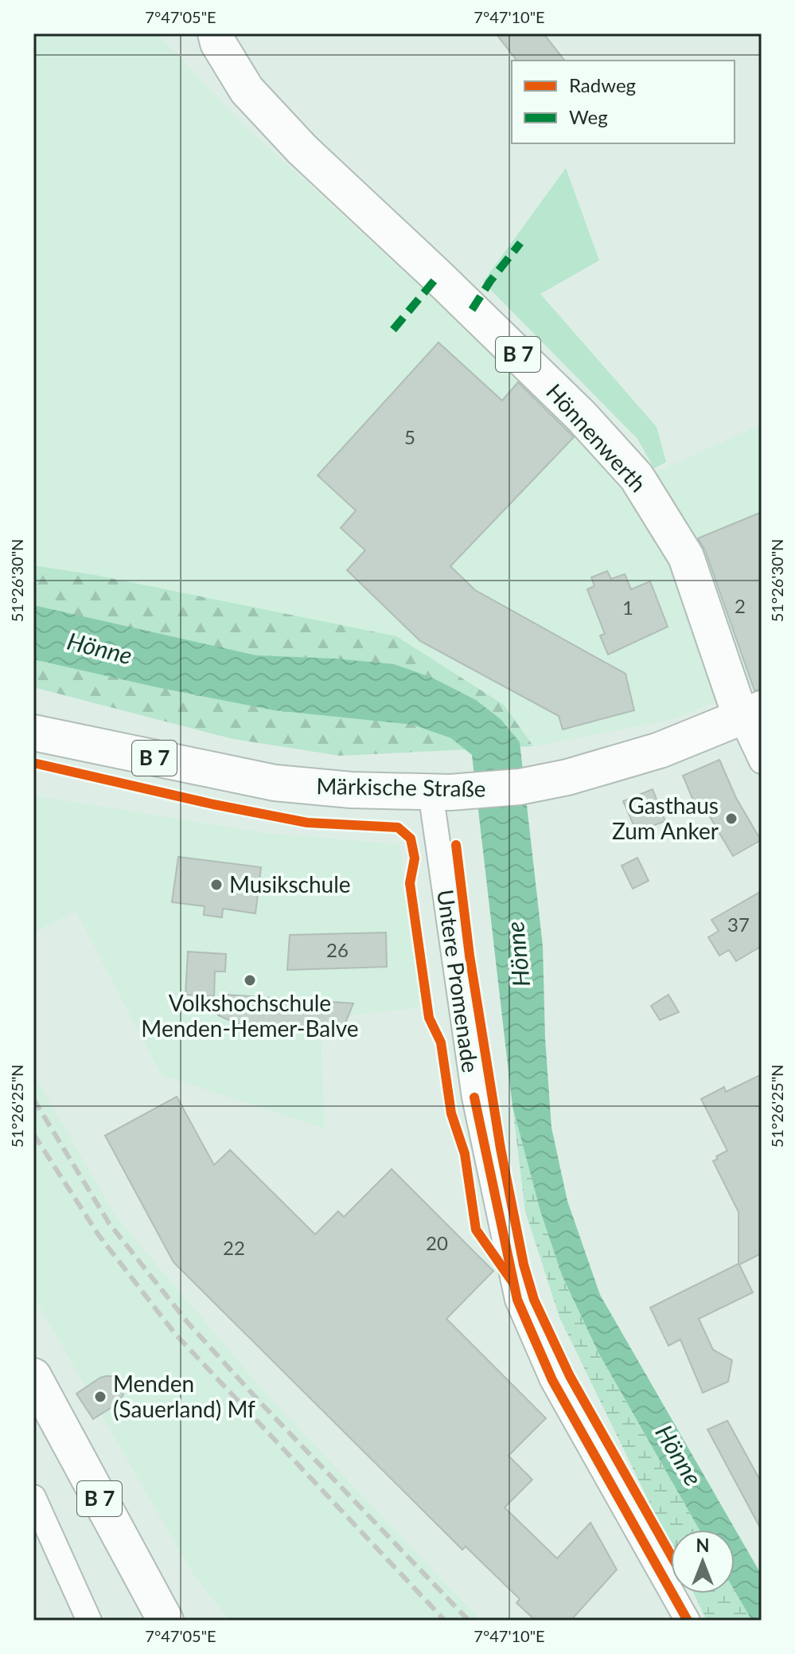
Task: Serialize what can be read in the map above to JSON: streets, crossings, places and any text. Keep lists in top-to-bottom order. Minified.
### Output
{"streets":{"main road":["B 7","Hönnenwerth","Märkische Straße"],"street":["Untere Promenade"]},"crossings":[["Hönnenwerth","Märkische Straße"],["Märkische Straße","Untere Promenade"]],"water":["Hönne"],"places":["Gasthaus Zum Anker","Musikschule","Volkshochschule Menden-Hemer-Balve","Menden (Sauerland) Mf"],"house_numbers":["5","2","1","37","26","20","22"],"legend":["Radweg","Weg"],"north":"top","coordinates":["7°47'05\"E","7°47'10\"E","51°26'30\"N","51°26'25\"N"]}
